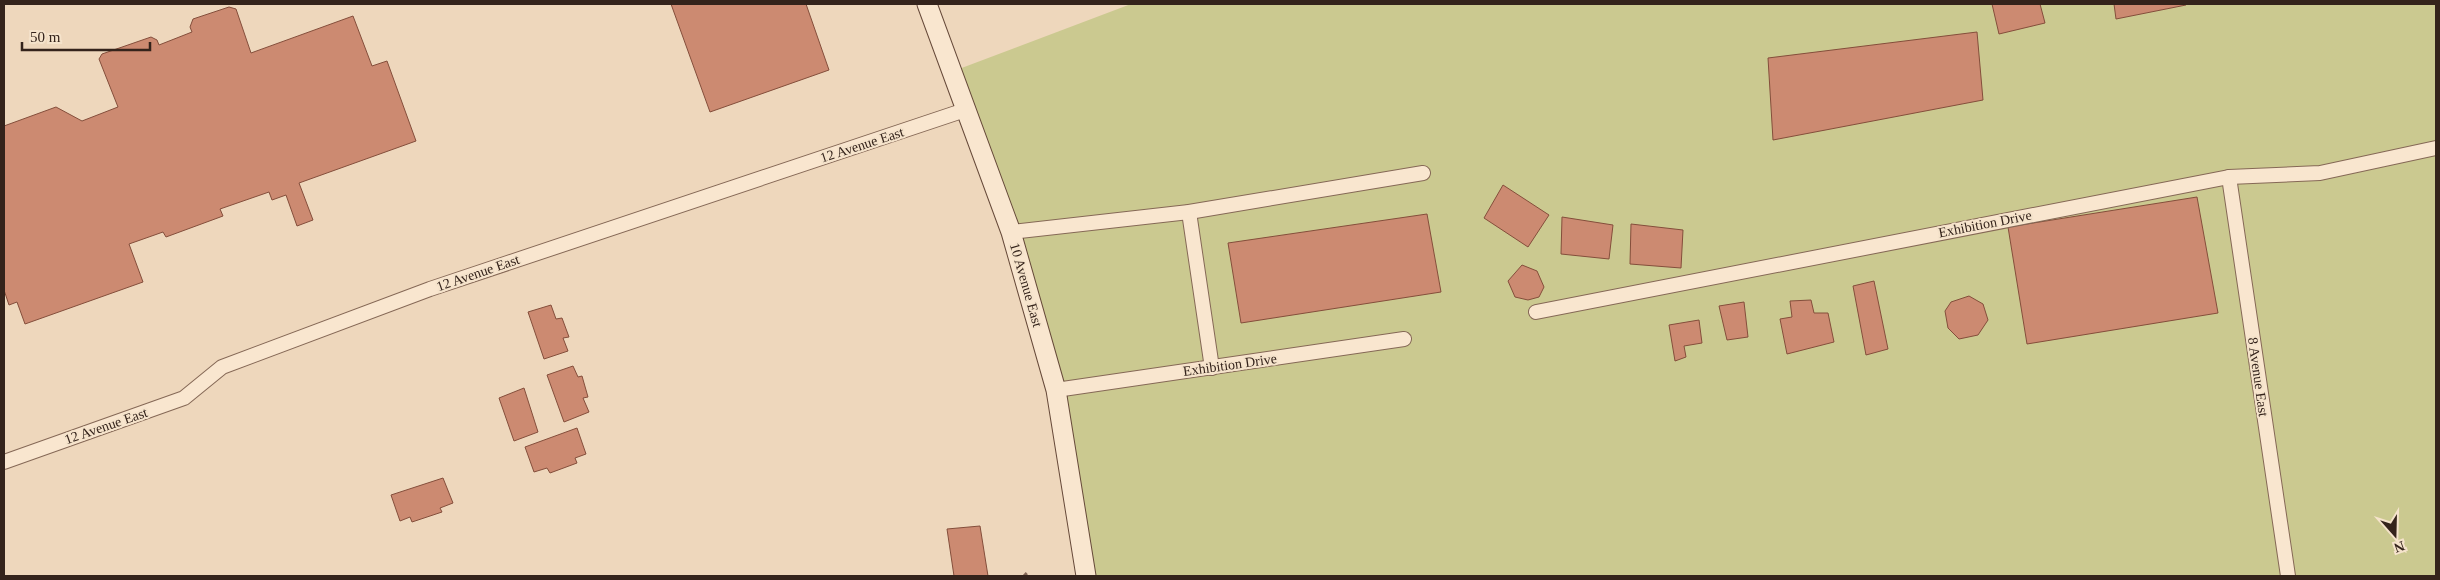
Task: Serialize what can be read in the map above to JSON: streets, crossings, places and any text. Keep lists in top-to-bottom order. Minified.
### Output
{"streets":{"street":["12 Avenue East","Exhibition Drive","10 Avenue East","8 Avenue East"]},"crossings":[["12 Avenue East","10 Avenue East"],["Exhibition Drive","10 Avenue East"],["Exhibition Drive","8 Avenue East"]],"scale_bar":"50 m","north":"bottom"}
